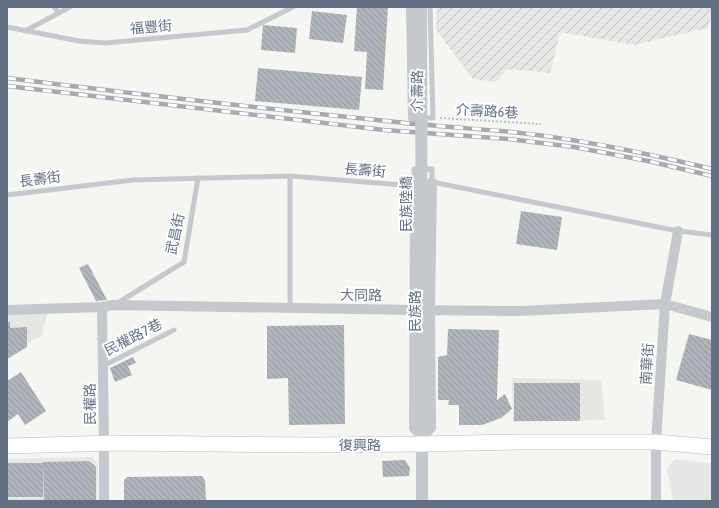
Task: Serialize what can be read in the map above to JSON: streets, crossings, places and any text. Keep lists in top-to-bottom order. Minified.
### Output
{"streets":{"main road":["復興路"],"street":["介壽路","民族陸橋","大同路","民族路","南華街","民權路"],"lane":["福豐街","長壽街","武昌街","民權路7巷"],"path":["介壽路6巷"]},"crossings":[["介壽路","介壽路6巷"],["長壽街","武昌街"],["長壽街","民族路"],["民族陸橋","民族路"],["武昌街","大同路"],["大同路","民族路"],["大同路","南華街"],["大同路","民權路"],["民族路","復興路"],["民權路7巷","民權路"],["南華街","復興路"],["民權路","復興路"]]}
